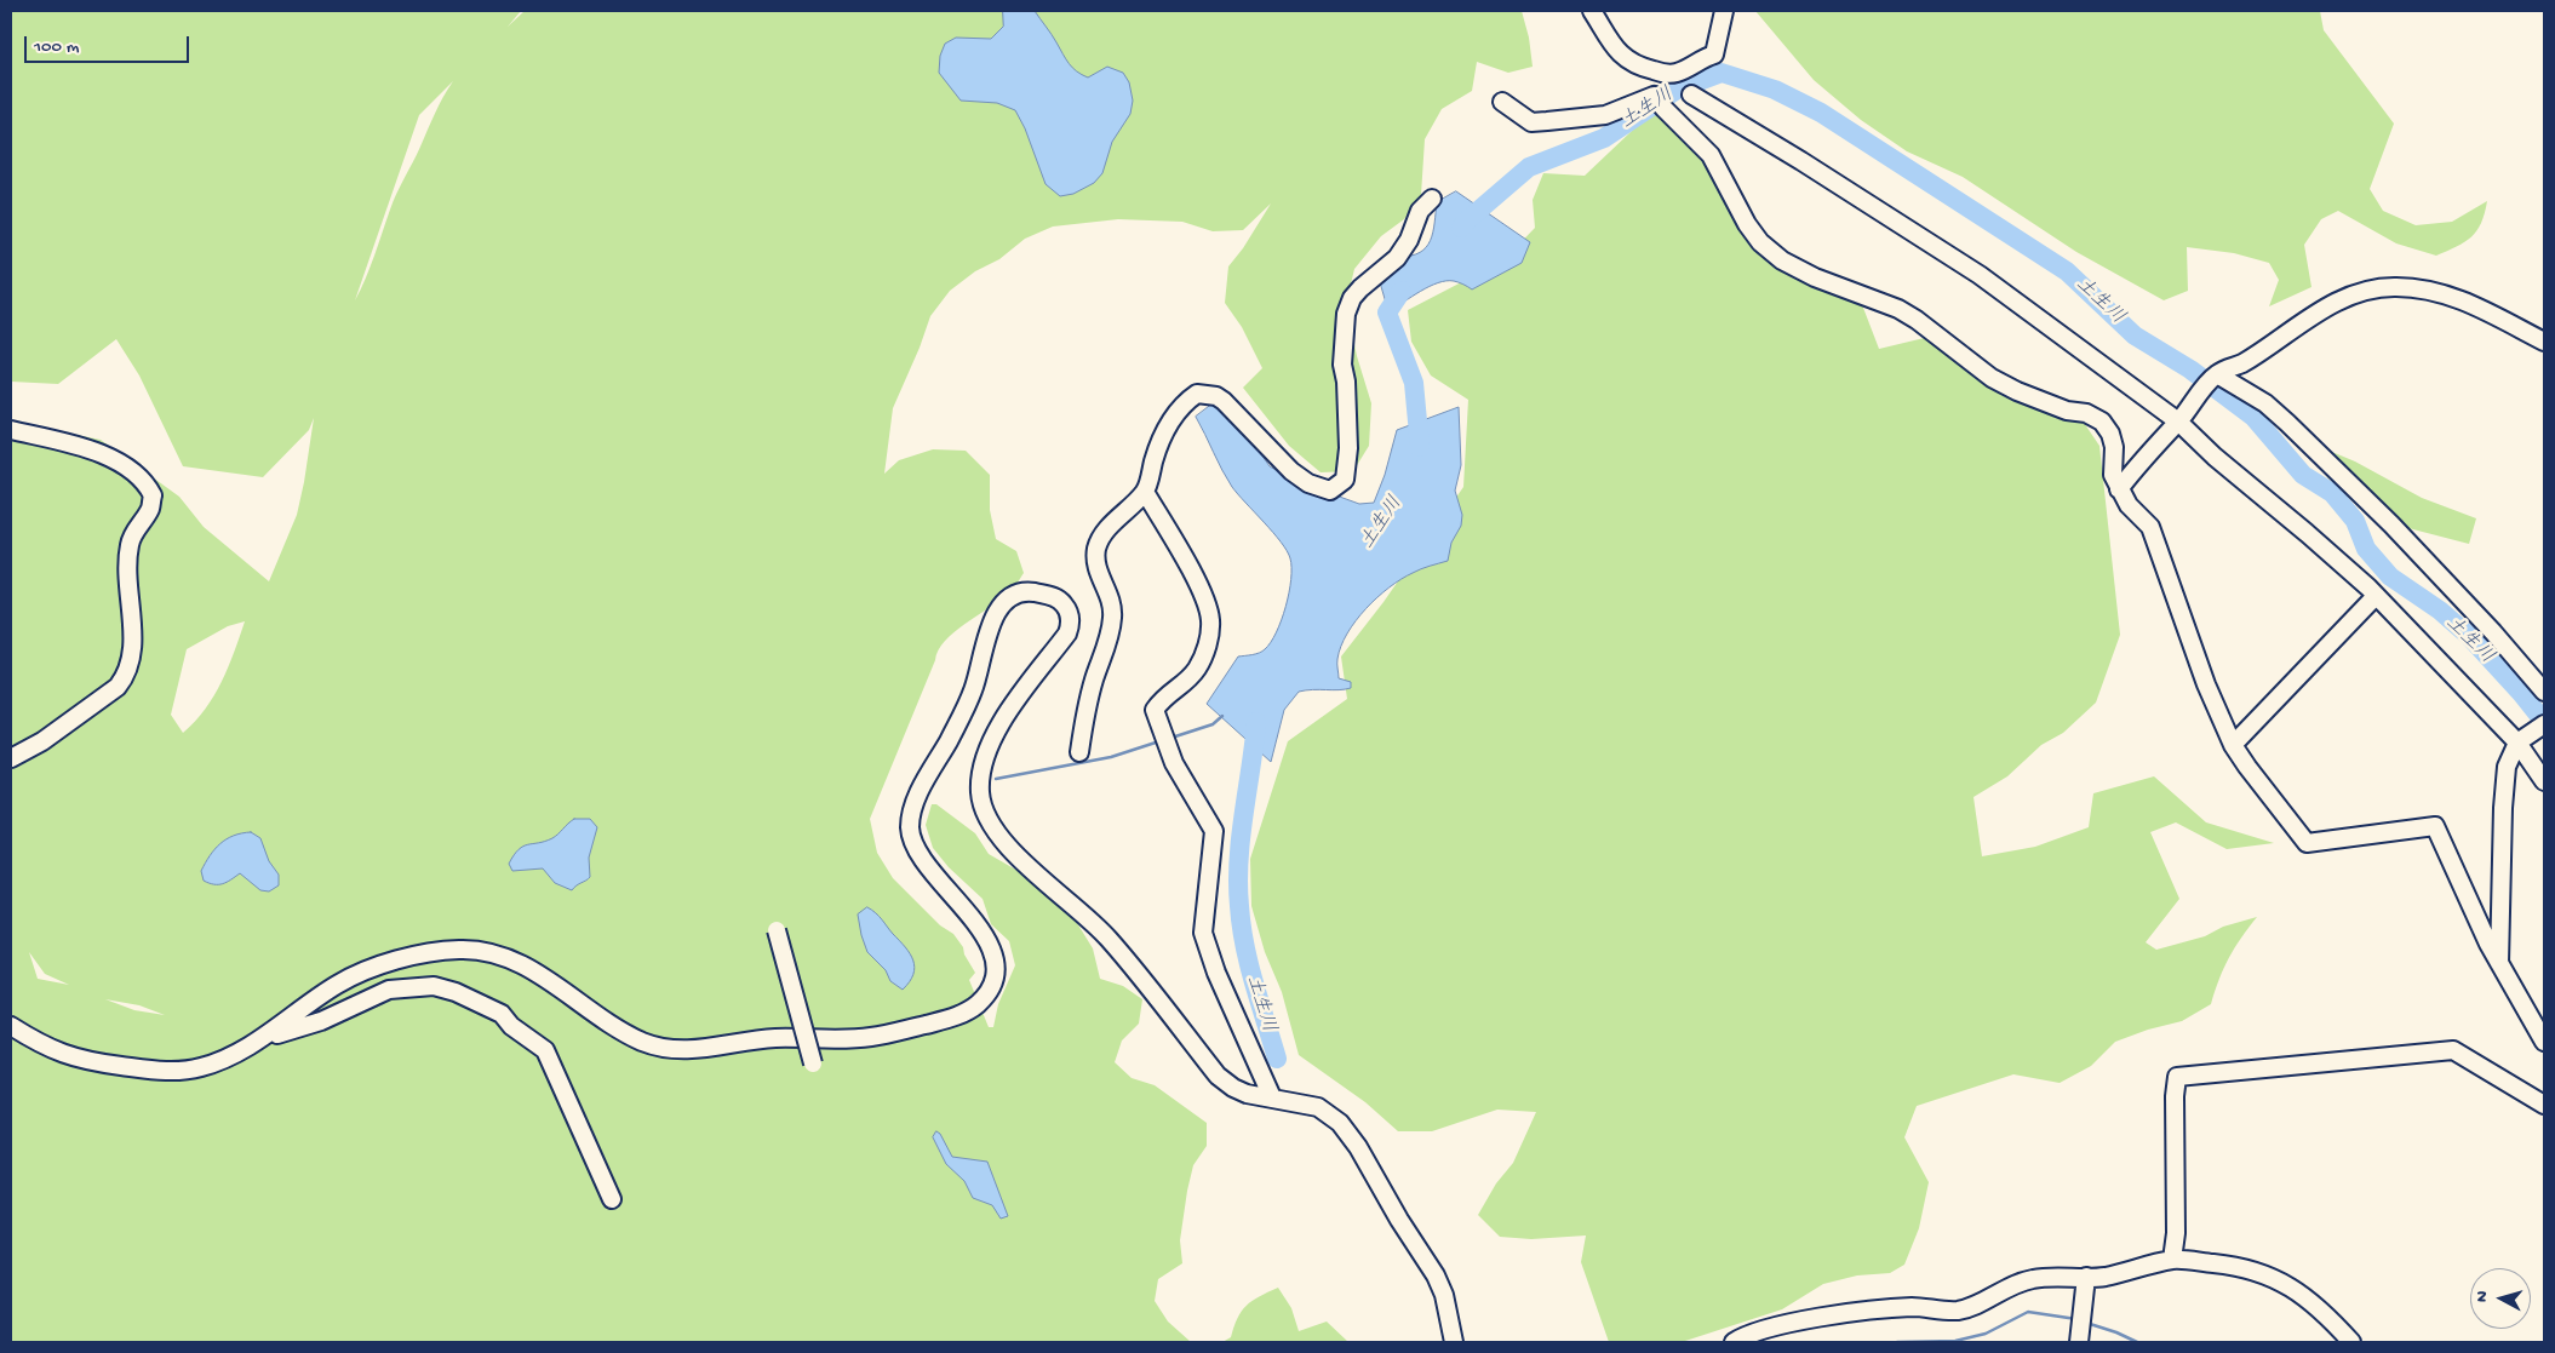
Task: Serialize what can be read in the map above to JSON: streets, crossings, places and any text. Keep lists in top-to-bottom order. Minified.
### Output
{"water":["土生川"],"scale_bar":"100 m","north":"left"}
